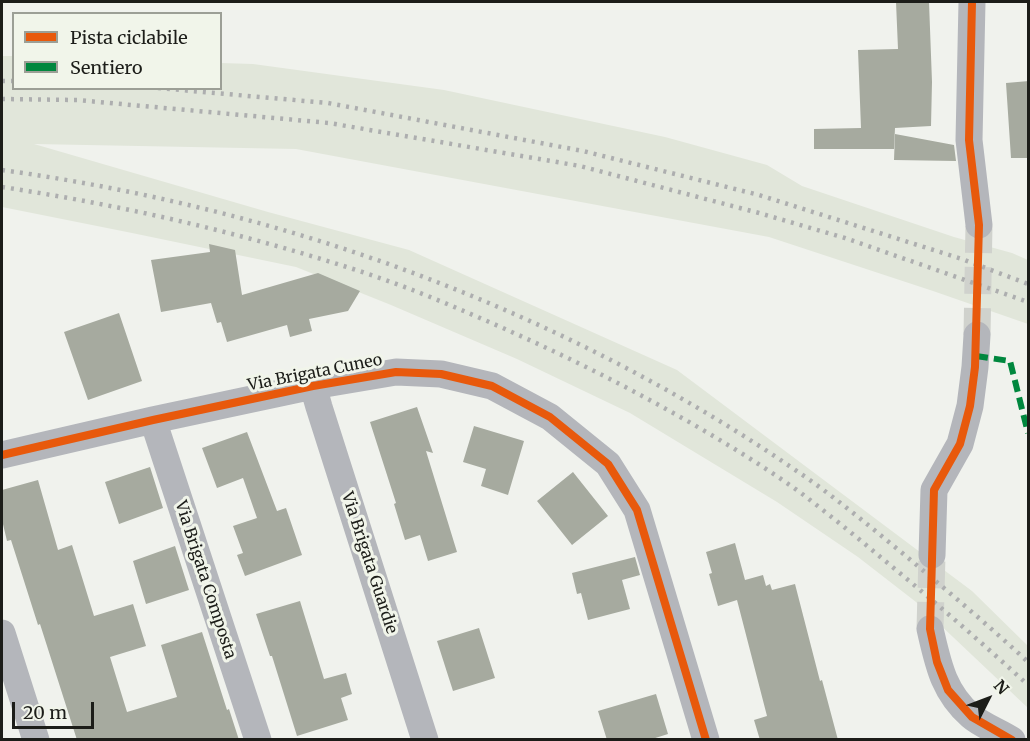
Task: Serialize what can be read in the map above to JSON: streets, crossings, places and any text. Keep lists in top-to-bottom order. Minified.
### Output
{"streets":{"street":["Via Brigata Cuneo","Via Brigata Guardie","Via Brigata Composta"]},"crossings":[["Via Brigata Cuneo","Via Brigata Guardie"],["Via Brigata Cuneo","Via Brigata Composta"]],"legend":["Pista ciclabile","Sentiero"],"scale_bar":"20 m","north":"top right"}
